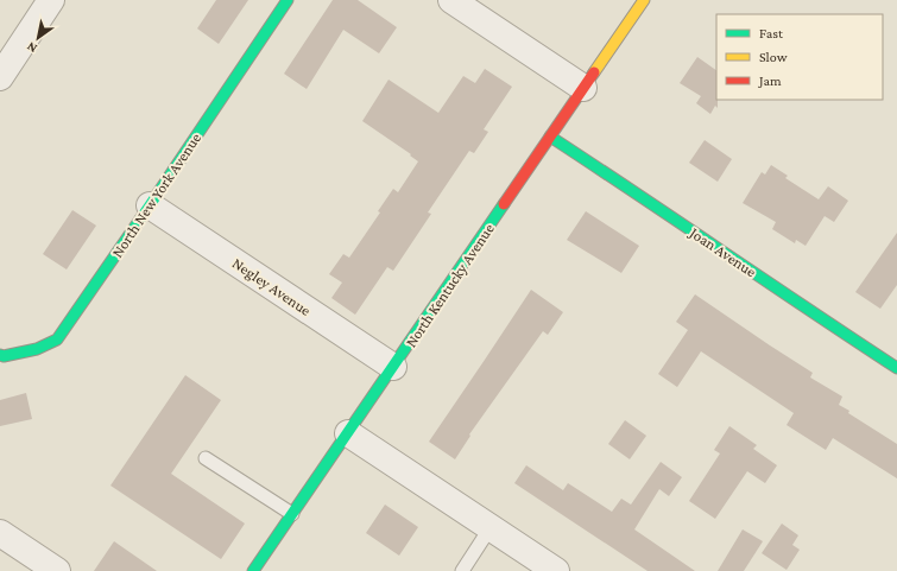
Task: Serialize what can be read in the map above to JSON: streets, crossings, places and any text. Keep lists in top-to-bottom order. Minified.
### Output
{"streets":{"street":["North New York Avenue","Joan Avenue","North Kentucky Avenue","Negley Avenue"]},"crossings":[["North New York Avenue","Negley Avenue"],["Joan Avenue","North Kentucky Avenue"],["North Kentucky Avenue","Negley Avenue"]],"legend":["Fast","Slow","Jam"],"north":"bottom left"}
